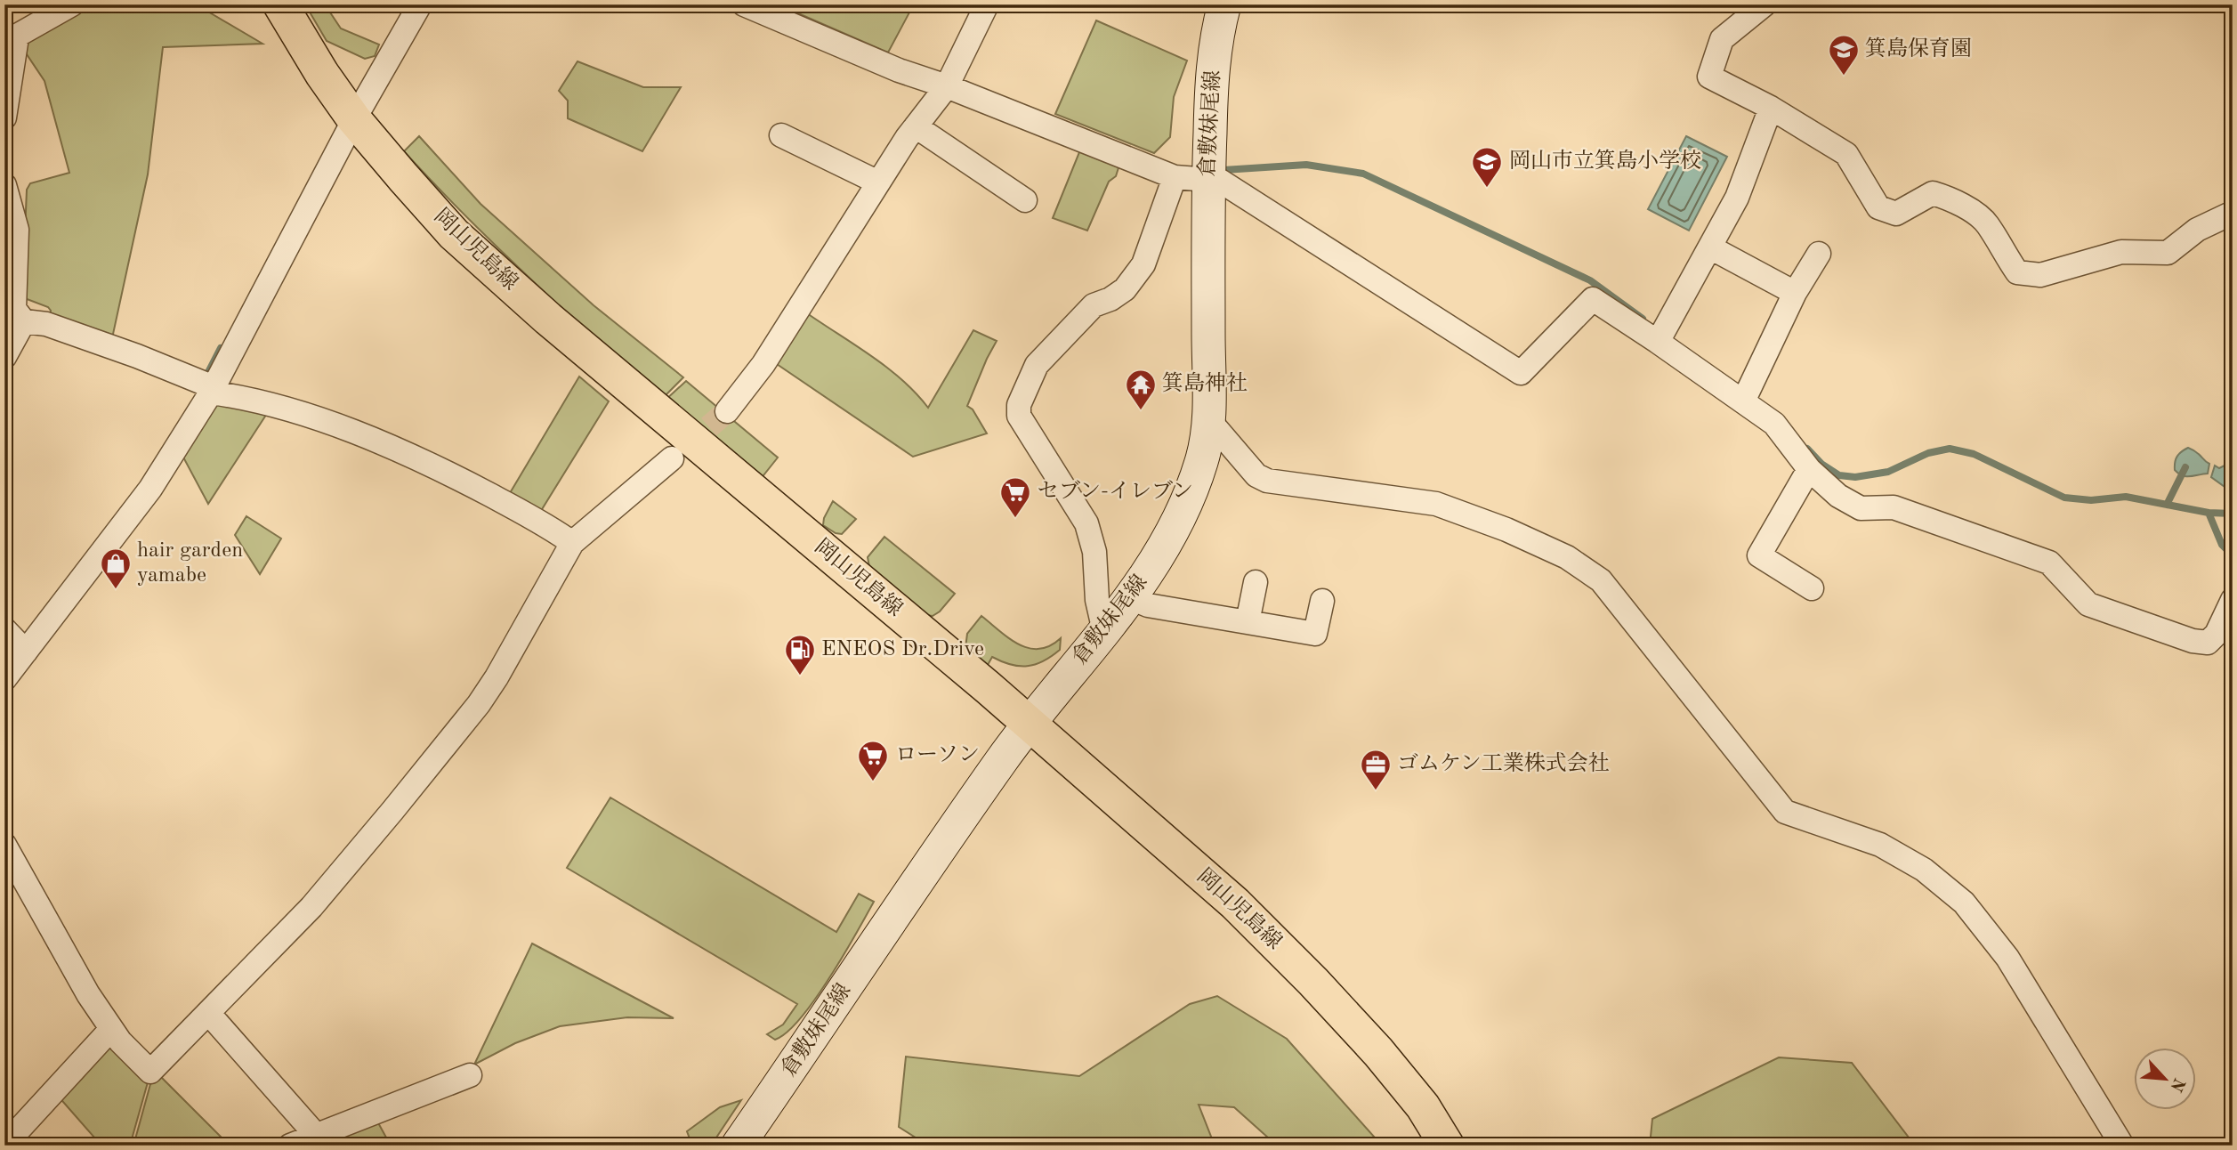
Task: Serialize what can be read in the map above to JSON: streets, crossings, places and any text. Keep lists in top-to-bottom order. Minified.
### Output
{"streets":{"main road":["倉敷妹尾線","岡山児島線"]},"crossings":[["倉敷妹尾線","岡山児島線"]],"places":{"school or university":["箕島保育園","岡山市立箕島小学校"],"temple":["箕島神社"],"supermarket":["セブン-イレブン","ローソン"],"shop":["hair garden yamabe"],"fuel station":["ENEOS Dr.Drive"],"office":["ゴムケン工業株式会社"]},"north":"bottom right"}
